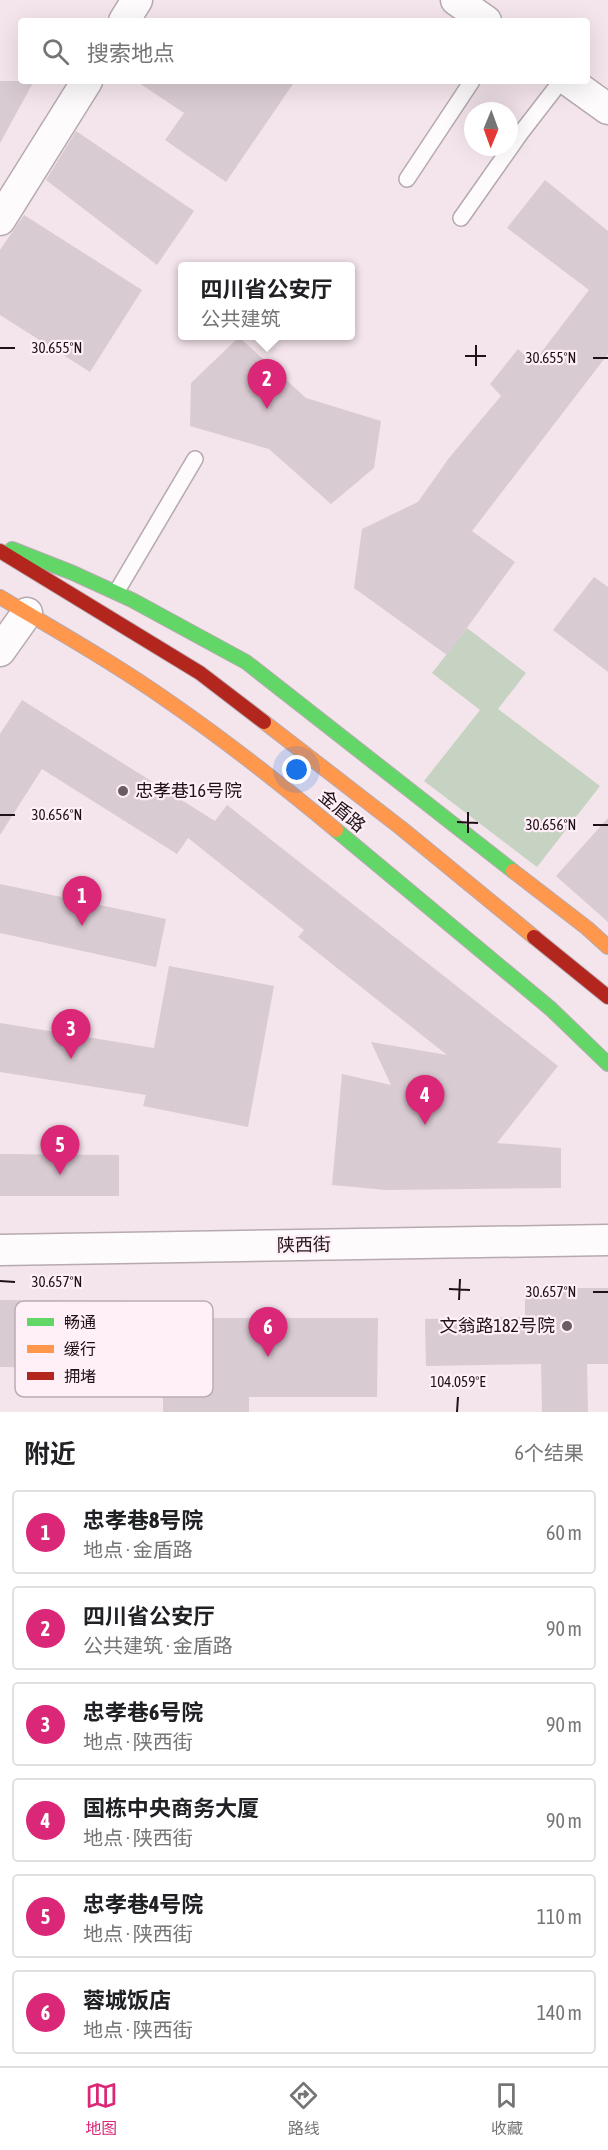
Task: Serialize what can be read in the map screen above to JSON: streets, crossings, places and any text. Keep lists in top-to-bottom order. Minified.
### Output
{"streets":{"main road":["金盾路"],"street":["陕西街"]},"places":["忠孝巷16号院","文翁路182号院"],"legend":["畅通","缓行","拥堵"],"north":"bottom","page":{"search":"搜索地点","popup":["四川省公安厅","公共建筑"],"pins":["2","1","3","4","5","6"],"heading":["附近","6个结果"],"list":[{"mark":"1","name":"忠孝巷8号院","note":"地点 · 金盾路","value":"60 m"},{"mark":"2","name":"四川省公安厅","note":"公共建筑 · 金盾路","value":"90 m"},{"mark":"3","name":"忠孝巷6号院","note":"地点 · 陕西街","value":"90 m"},{"mark":"4","name":"国栋中央商务大厦","note":"地点 · 陕西街","value":"90 m"},{"mark":"5","name":"忠孝巷4号院","note":"地点 · 陕西街","value":"110 m"},{"mark":"6","name":"蓉城饭店","note":"地点 · 陕西街","value":"140 m"}],"nav":["地图","路线","收藏"]},"coordinates":["30.655°N","30.656°N","30.657°N","104.059°E"]}
